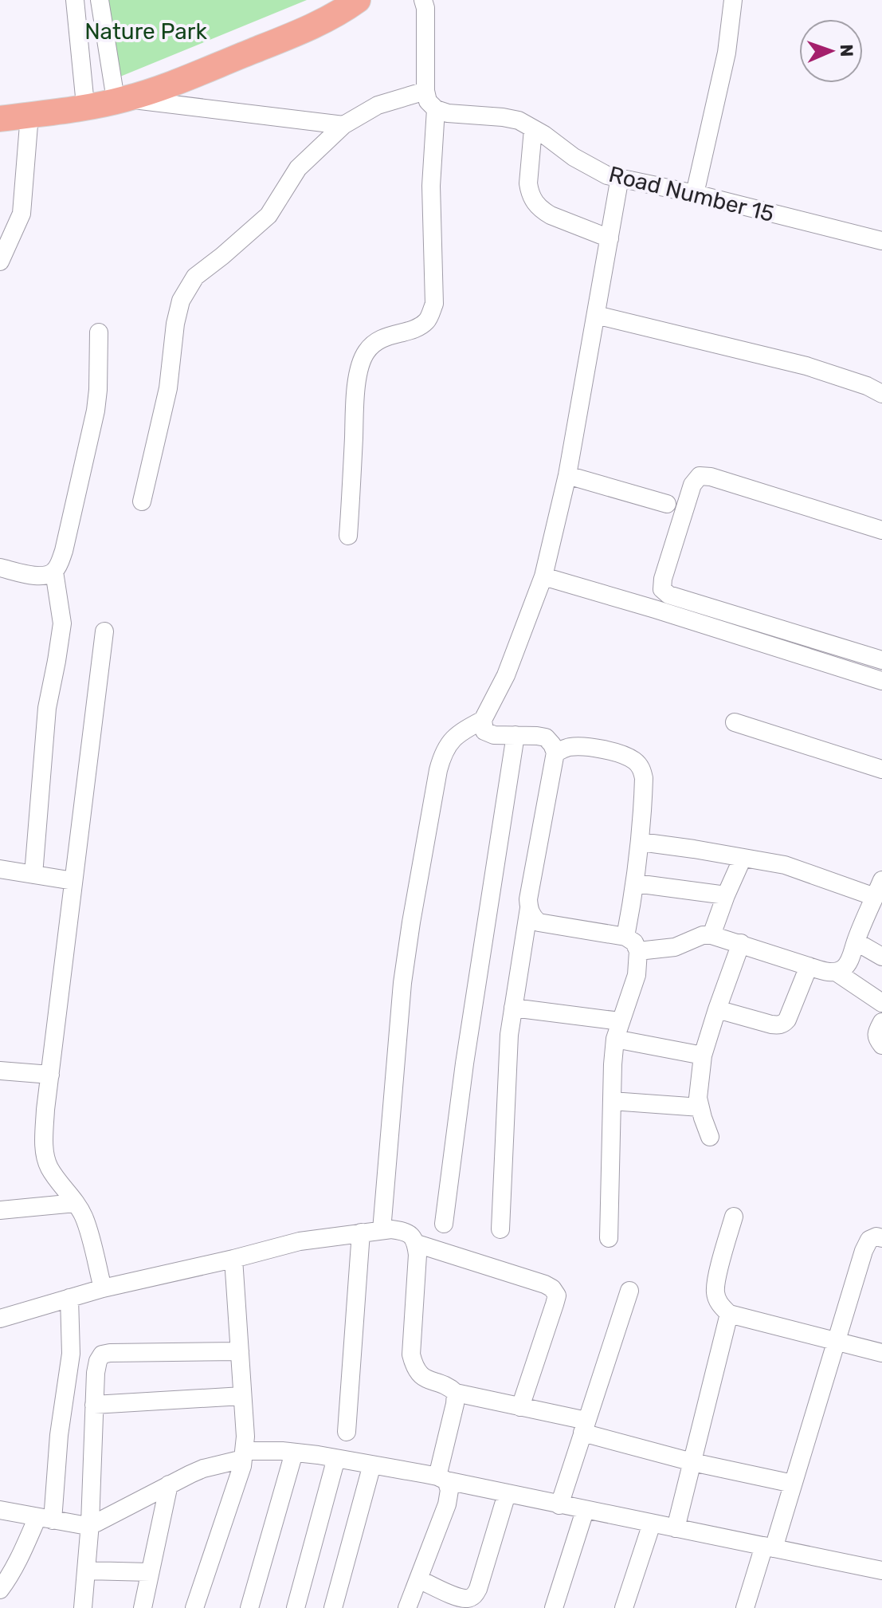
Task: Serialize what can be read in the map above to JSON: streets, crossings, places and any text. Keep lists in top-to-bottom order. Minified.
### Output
{"streets":{"street":["Road Number 15"]},"parks":["Nature Park"],"north":"right"}
